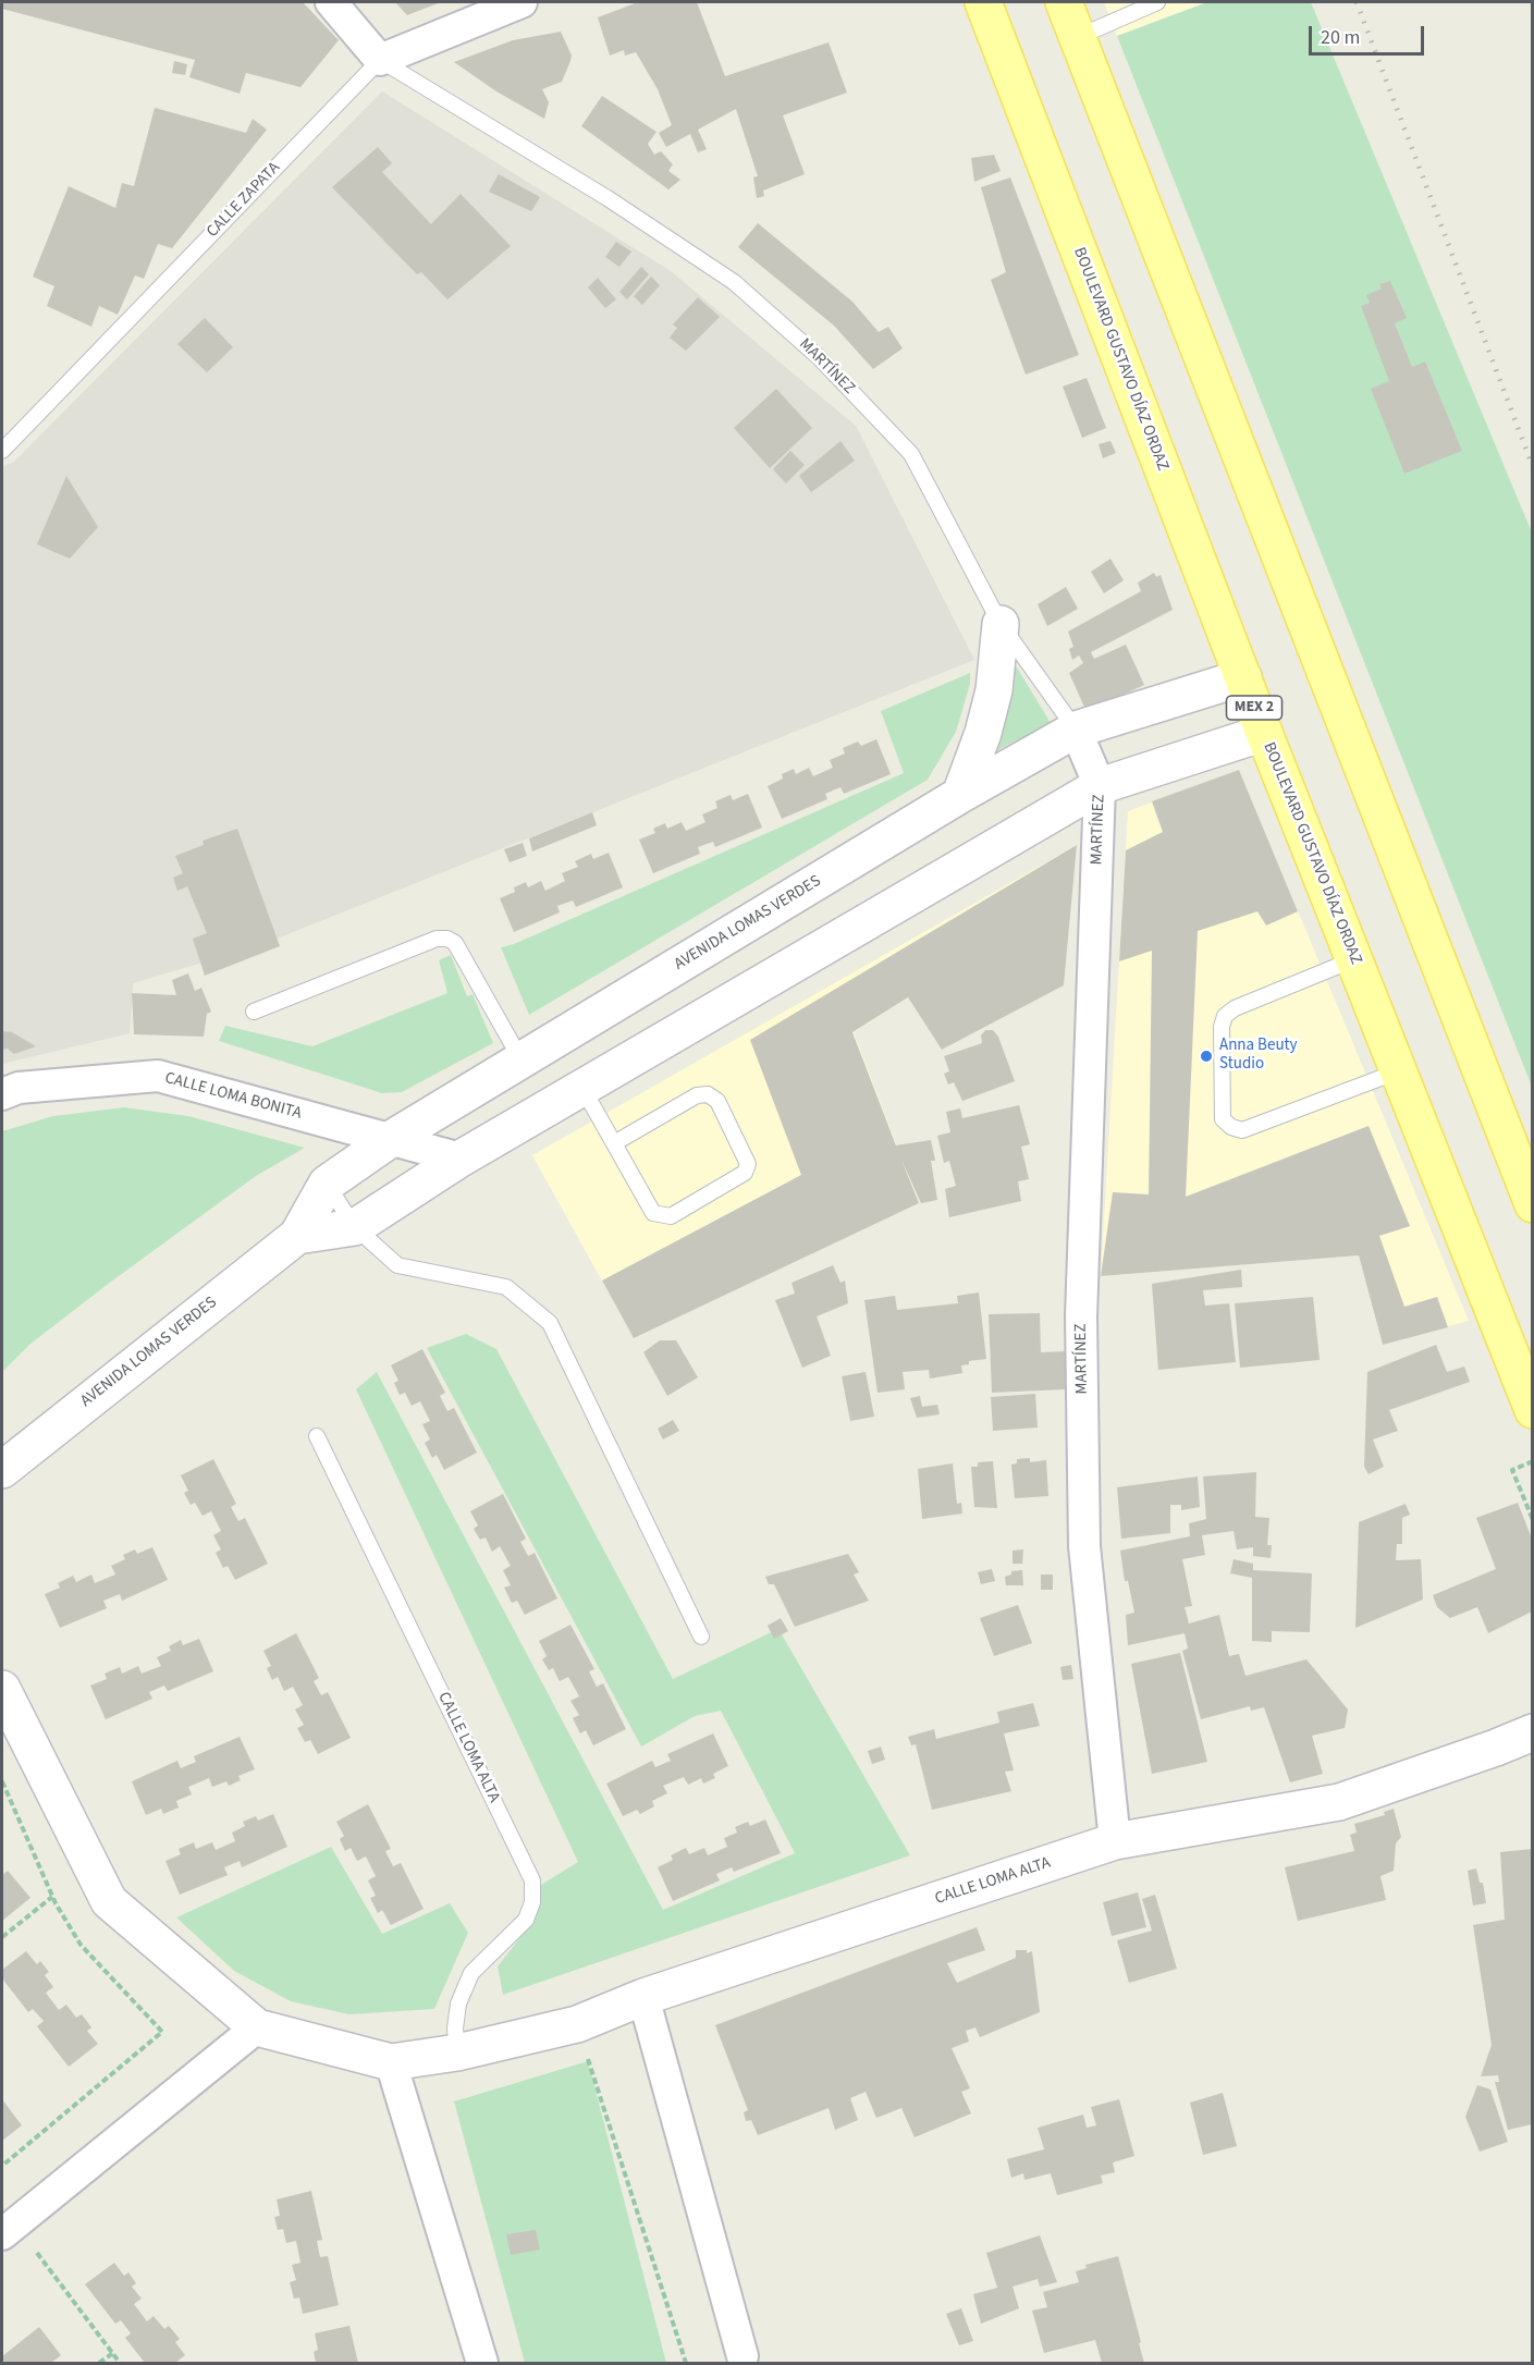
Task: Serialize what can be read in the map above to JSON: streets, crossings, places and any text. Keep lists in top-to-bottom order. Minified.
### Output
{"streets":{"main road":["BOULEVARD GUSTAVO DÍAZ ORDAZ","MEX 2"],"street":["CALLE ZAPATA","MARTÍNEZ","AVENIDA LOMAS VERDES","CALLE LOMA BONITA","CALLE LOMA ALTA"]},"crossings":[["CALLE ZAPATA","MARTÍNEZ"],["BOULEVARD GUSTAVO DÍAZ ORDAZ","AVENIDA LOMAS VERDES"],["MARTÍNEZ","AVENIDA LOMAS VERDES"],["MARTÍNEZ","CALLE LOMA ALTA"],["AVENIDA LOMAS VERDES","CALLE LOMA BONITA"]],"places":["Anna Beuty Studio"],"scale_bar":"20 m"}
